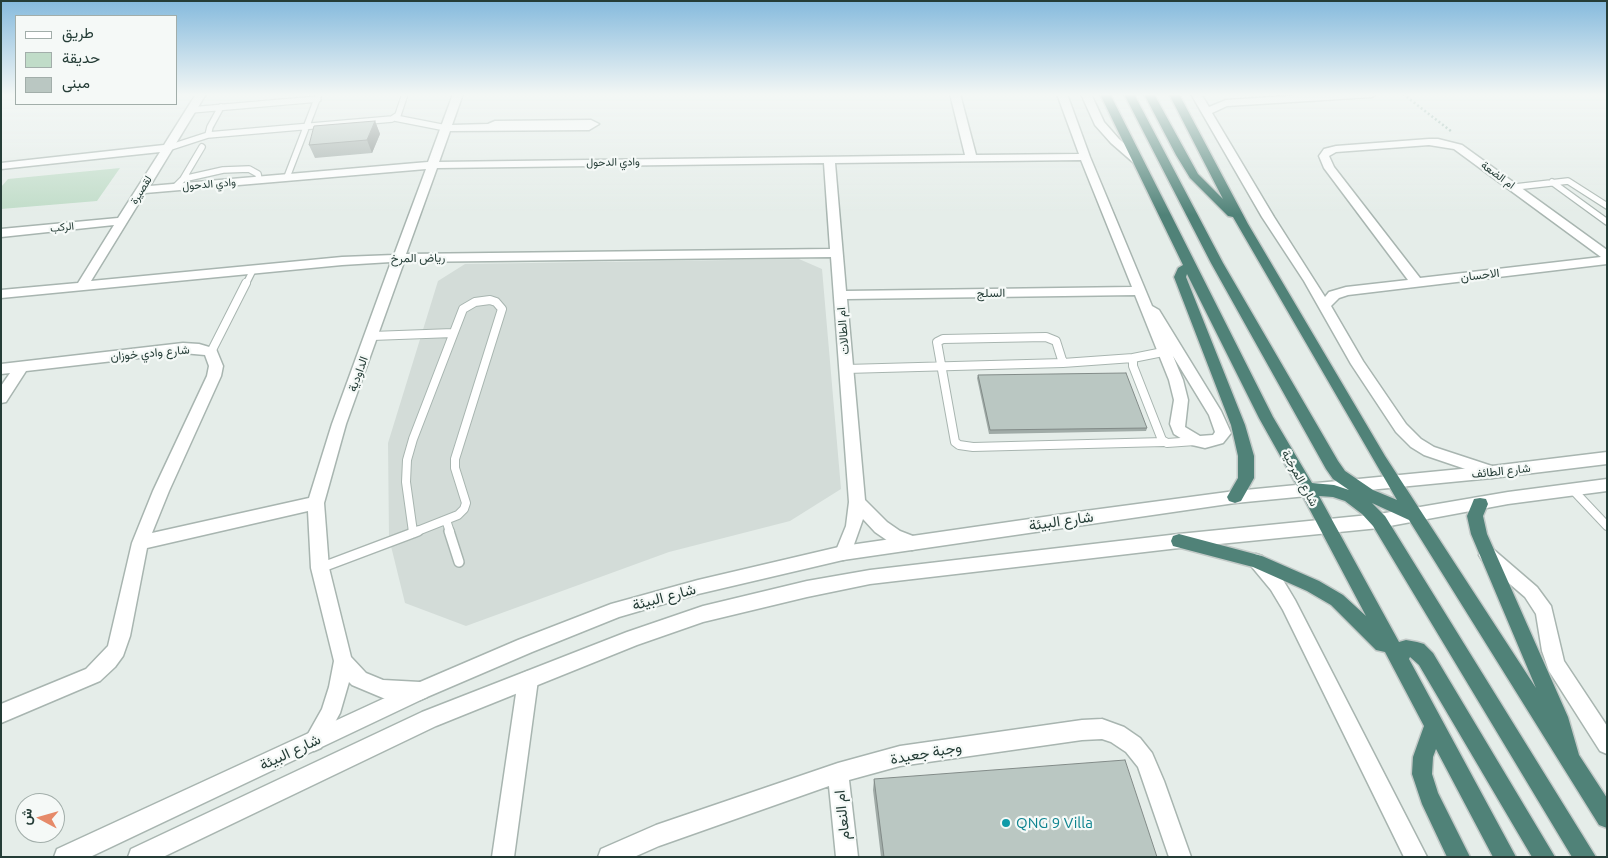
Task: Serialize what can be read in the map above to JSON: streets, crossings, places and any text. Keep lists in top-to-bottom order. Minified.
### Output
{"streets":{"highway":["شارع المرخية"],"street":["وادي الدحول","ام الضعة","لقصيرة","الركب","رياض المرخ","الاحسان","السلج","ام الطالات","شارع وادي خوزان","الداودية","شارع الطائف","شارع البيئة","وجبة جعيدة","ام النعام"]},"crossings":[["وادي الدحول","لقصيرة"],["وادي الدحول","ام الطالات"],["وادي الدحول","الداودية"],["ام الضعة","الاحسان"],["لقصيرة","الركب"],["لقصيرة","رياض المرخ"],["رياض المرخ","ام الطالات"],["رياض المرخ","الداودية"],["السلج","ام الطالات"],["ام الطالات","شارع البيئة"],["الداودية","شارع البيئة"],["شارع الطائف","شارع البيئة"],["شارع المرخية","شارع البيئة"],["وجبة جعيدة","ام النعام"]],"places":["QNG 9 Villa"],"legend":["طريق","حديقة","مبنى"],"north":"left"}
